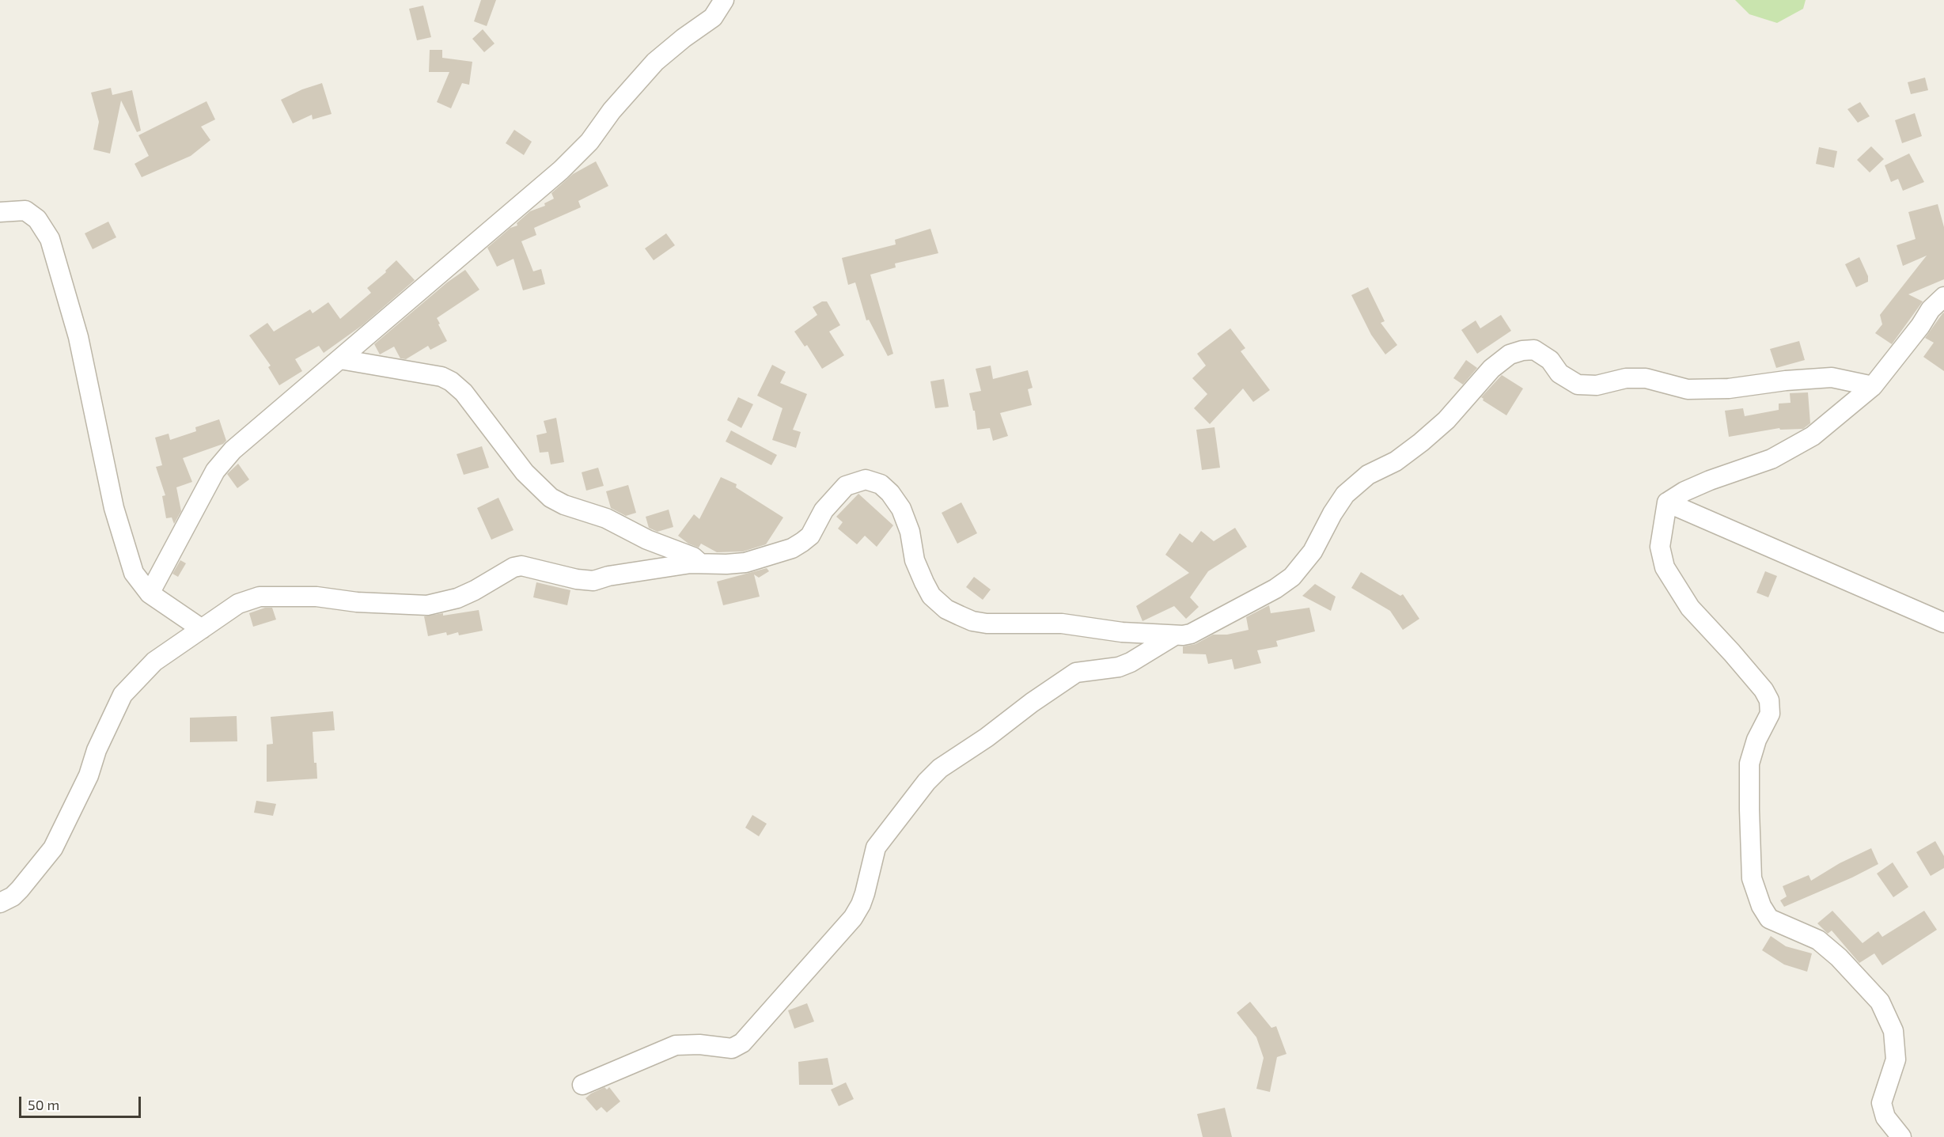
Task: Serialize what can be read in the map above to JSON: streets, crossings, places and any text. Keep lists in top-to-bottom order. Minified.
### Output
{"scale_bar":"50 m"}
